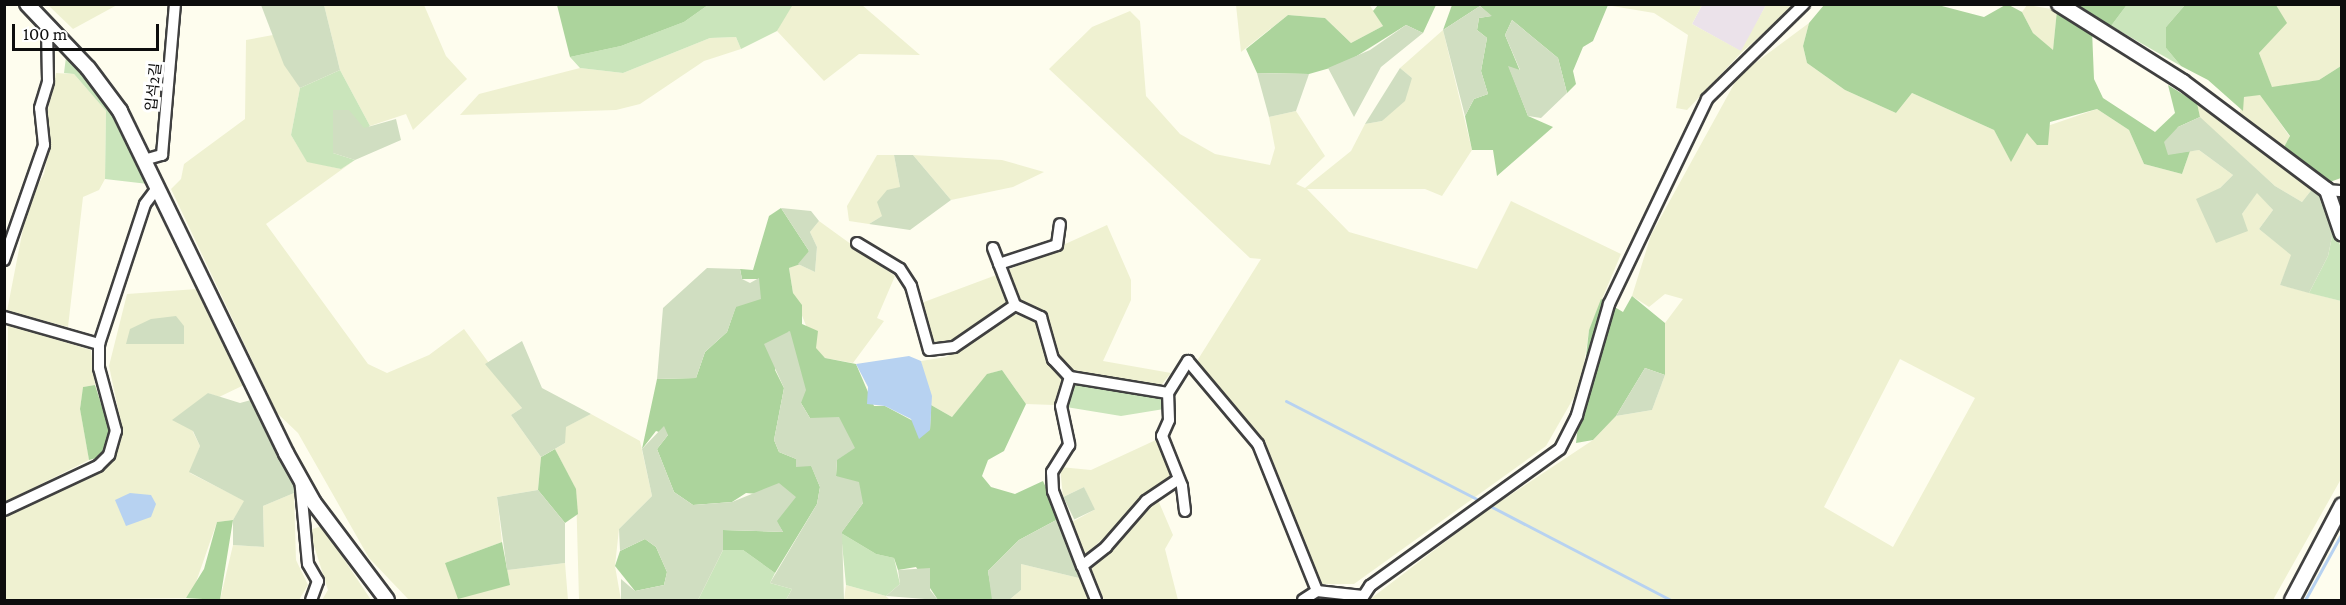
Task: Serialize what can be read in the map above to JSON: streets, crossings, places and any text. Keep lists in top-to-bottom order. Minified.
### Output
{"streets":{"street":["입석2길"]},"scale_bar":"100 m"}
